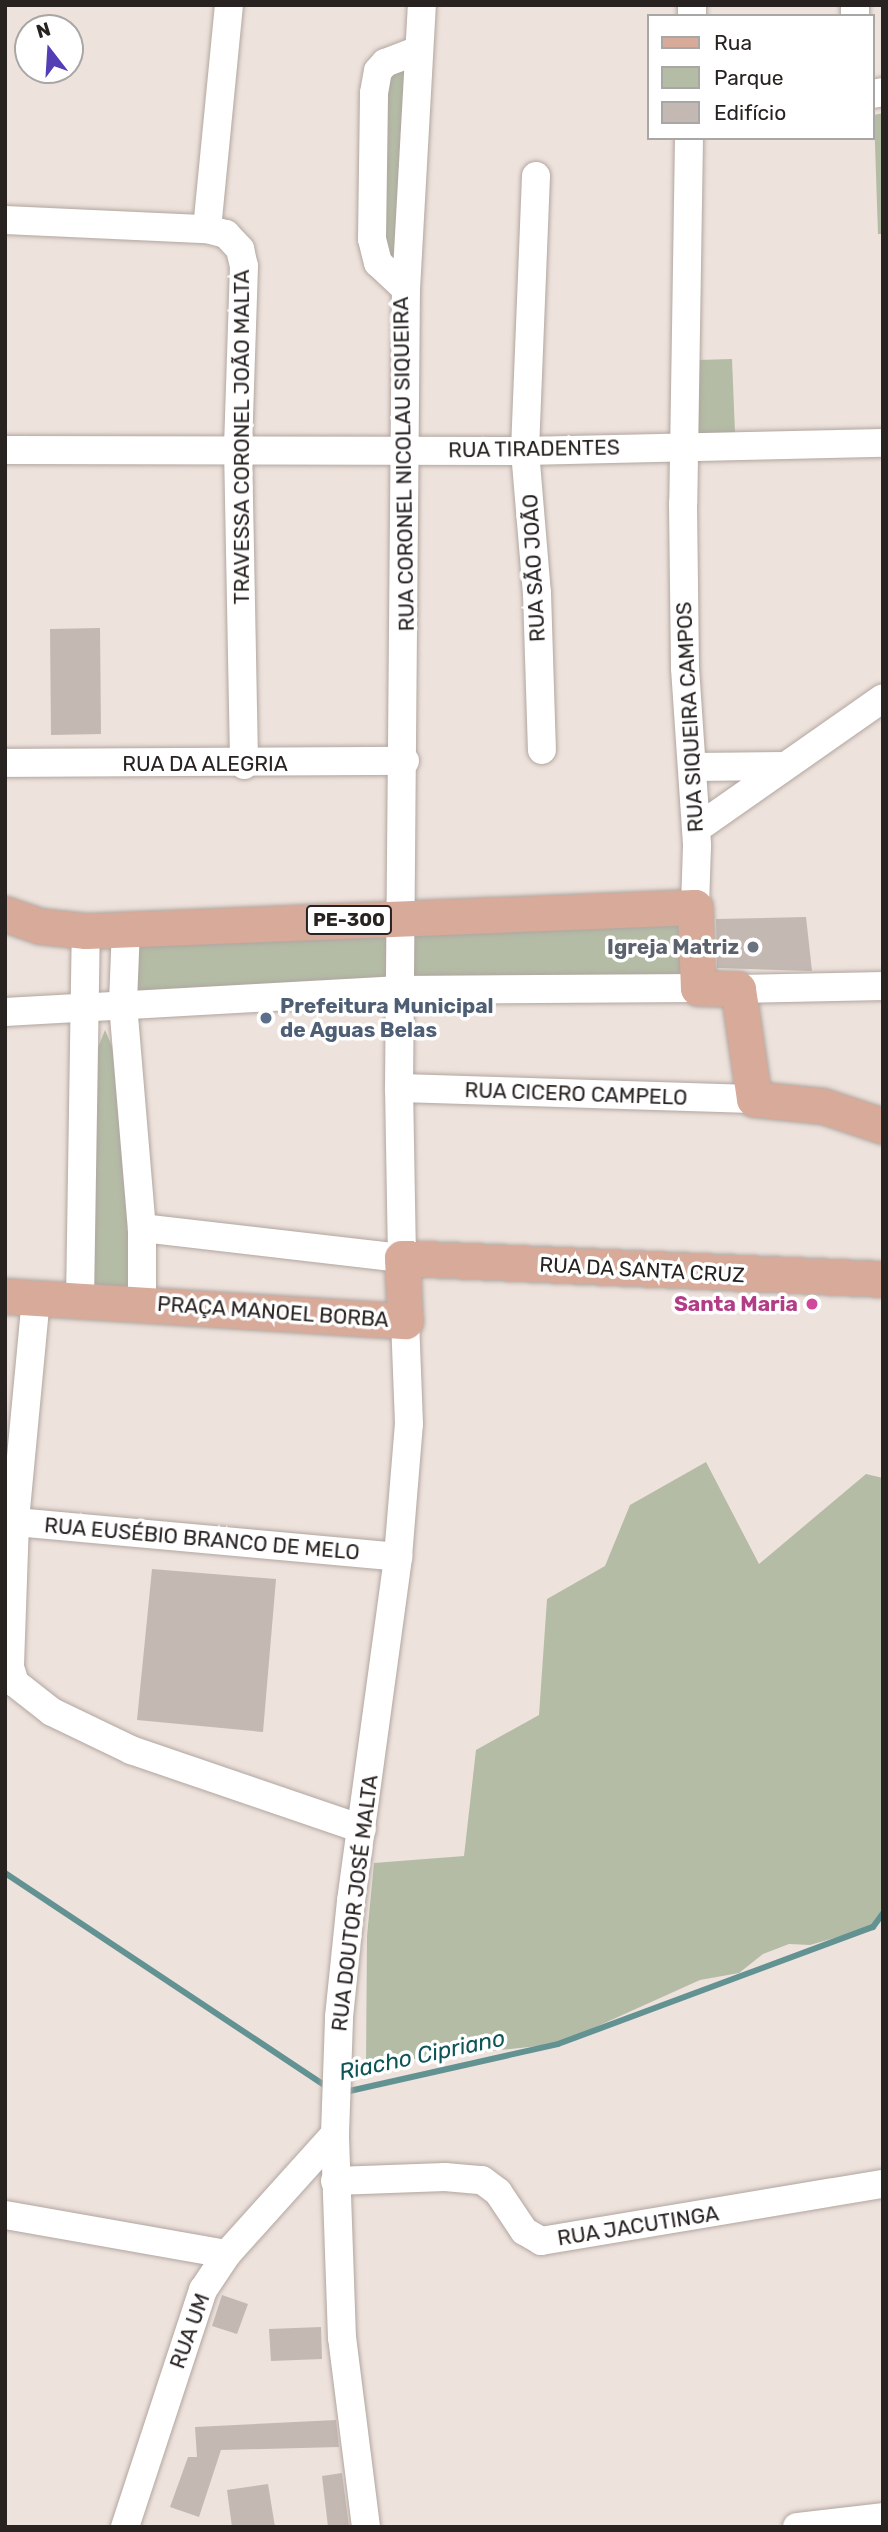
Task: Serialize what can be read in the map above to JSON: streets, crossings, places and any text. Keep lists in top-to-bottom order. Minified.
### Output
{"streets":{"main road":["RUA SIQUEIRA CAMPOS","PE-300","RUA DA SANTA CRUZ","PRAÇA MANOEL BORBA"],"street":["TRAVESSA CORONEL JOÃO MALTA","RUA TIRADENTES","RUA CORONEL NICOLAU SIQUEIRA","RUA SÃO JOÃO","RUA DA ALEGRIA","RUA CICERO CAMPELO","RUA EUSÉBIO BRANCO DE MELO","RUA DOUTOR JOSÉ MALTA","RUA JACUTINGA","RUA UM"]},"crossings":[["TRAVESSA CORONEL JOÃO MALTA","RUA TIRADENTES"],["TRAVESSA CORONEL JOÃO MALTA","RUA DA ALEGRIA"],["RUA TIRADENTES","RUA CORONEL NICOLAU SIQUEIRA"],["RUA TIRADENTES","RUA SÃO JOÃO"],["RUA TIRADENTES","RUA SIQUEIRA CAMPOS"],["RUA CORONEL NICOLAU SIQUEIRA","RUA DA ALEGRIA"],["RUA CORONEL NICOLAU SIQUEIRA","PE-300"],["RUA CORONEL NICOLAU SIQUEIRA","RUA CICERO CAMPELO"],["RUA CORONEL NICOLAU SIQUEIRA","RUA DA SANTA CRUZ"],["RUA SIQUEIRA CAMPOS","PE-300"],["PRAÇA MANOEL BORBA","RUA DOUTOR JOSÉ MALTA"],["RUA EUSÉBIO BRANCO DE MELO","RUA DOUTOR JOSÉ MALTA"],["RUA DOUTOR JOSÉ MALTA","RUA JACUTINGA"],["RUA DOUTOR JOSÉ MALTA","RUA UM"]],"water":["Riacho Cipriano"],"places":["Igreja Matriz","Prefeitura Municipal de Aguas Belas","Santa Maria"],"legend":["Rua","Parque","Edifício"],"north":"top"}
